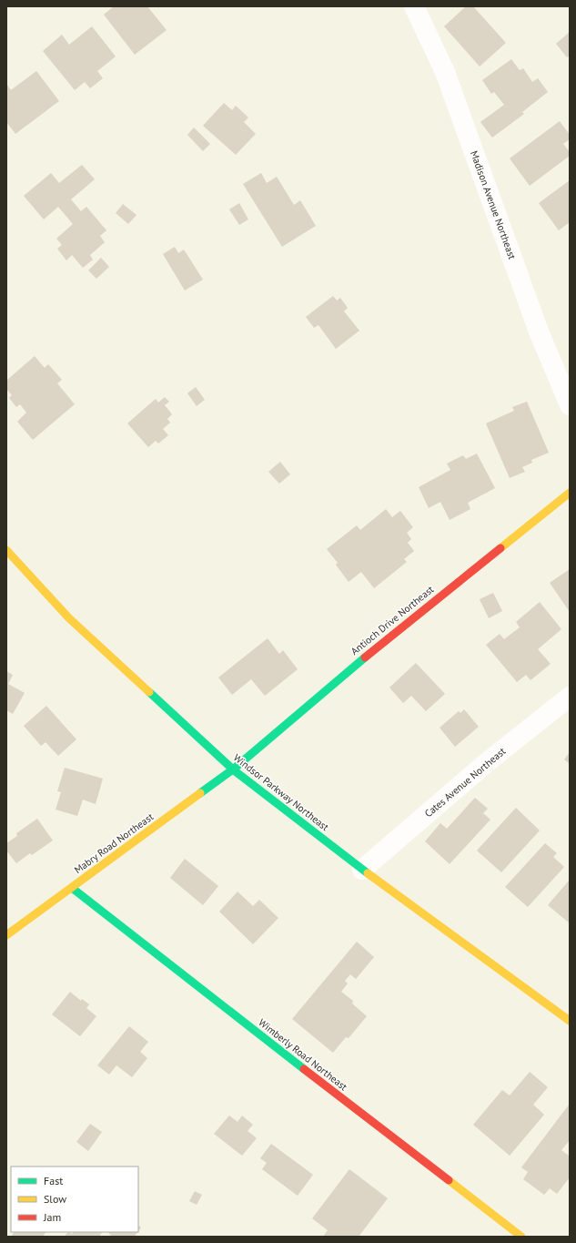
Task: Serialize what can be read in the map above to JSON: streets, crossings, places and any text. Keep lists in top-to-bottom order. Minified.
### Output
{"streets":{"street":["Madison Avenue Northeast","Antioch Drive Northeast","Cates Avenue Northeast","Windsor Parkway Northeast","Mabry Road Northeast","Wimberly Road Northeast"]},"crossings":[["Antioch Drive Northeast","Windsor Parkway Northeast"],["Antioch Drive Northeast","Mabry Road Northeast"],["Cates Avenue Northeast","Windsor Parkway Northeast"],["Windsor Parkway Northeast","Mabry Road Northeast"],["Mabry Road Northeast","Wimberly Road Northeast"]],"legend":["Fast","Slow","Jam"]}
